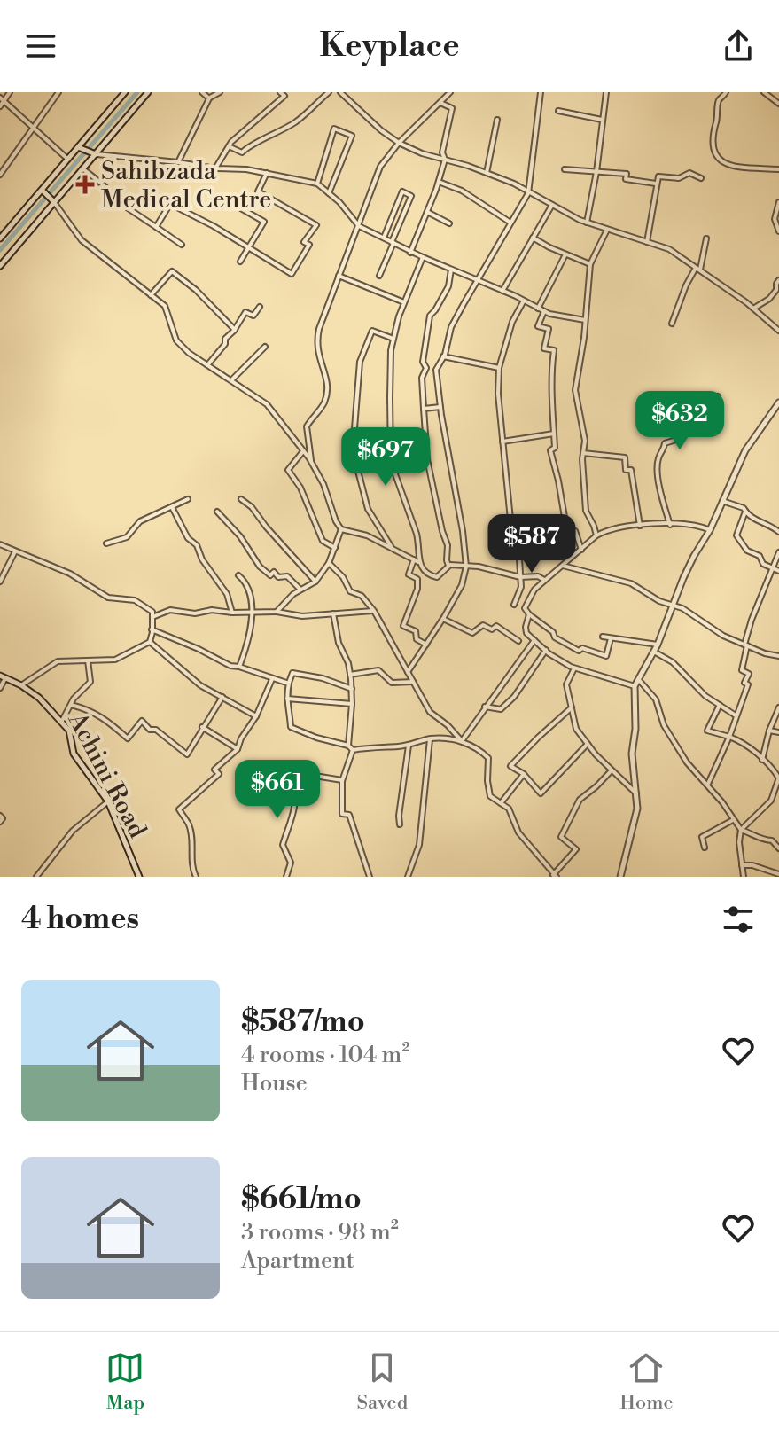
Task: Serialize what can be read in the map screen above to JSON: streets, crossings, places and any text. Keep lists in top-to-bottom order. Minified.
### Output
{"streets":{"main road":["Achini Road"]},"places":{"health":["Sahibzada Medical Centre"]},"page":{"header":"Keyplace","price":["$632","$697","$587","$661"],"heading":"4 homes","list":[{"name":"$587/mo","note":"4 rooms · 104 m² · House"},{"name":"$661/mo","note":"3 rooms · 98 m² · Apartment"}],"tabs":["Map","Saved","Home"]}}
